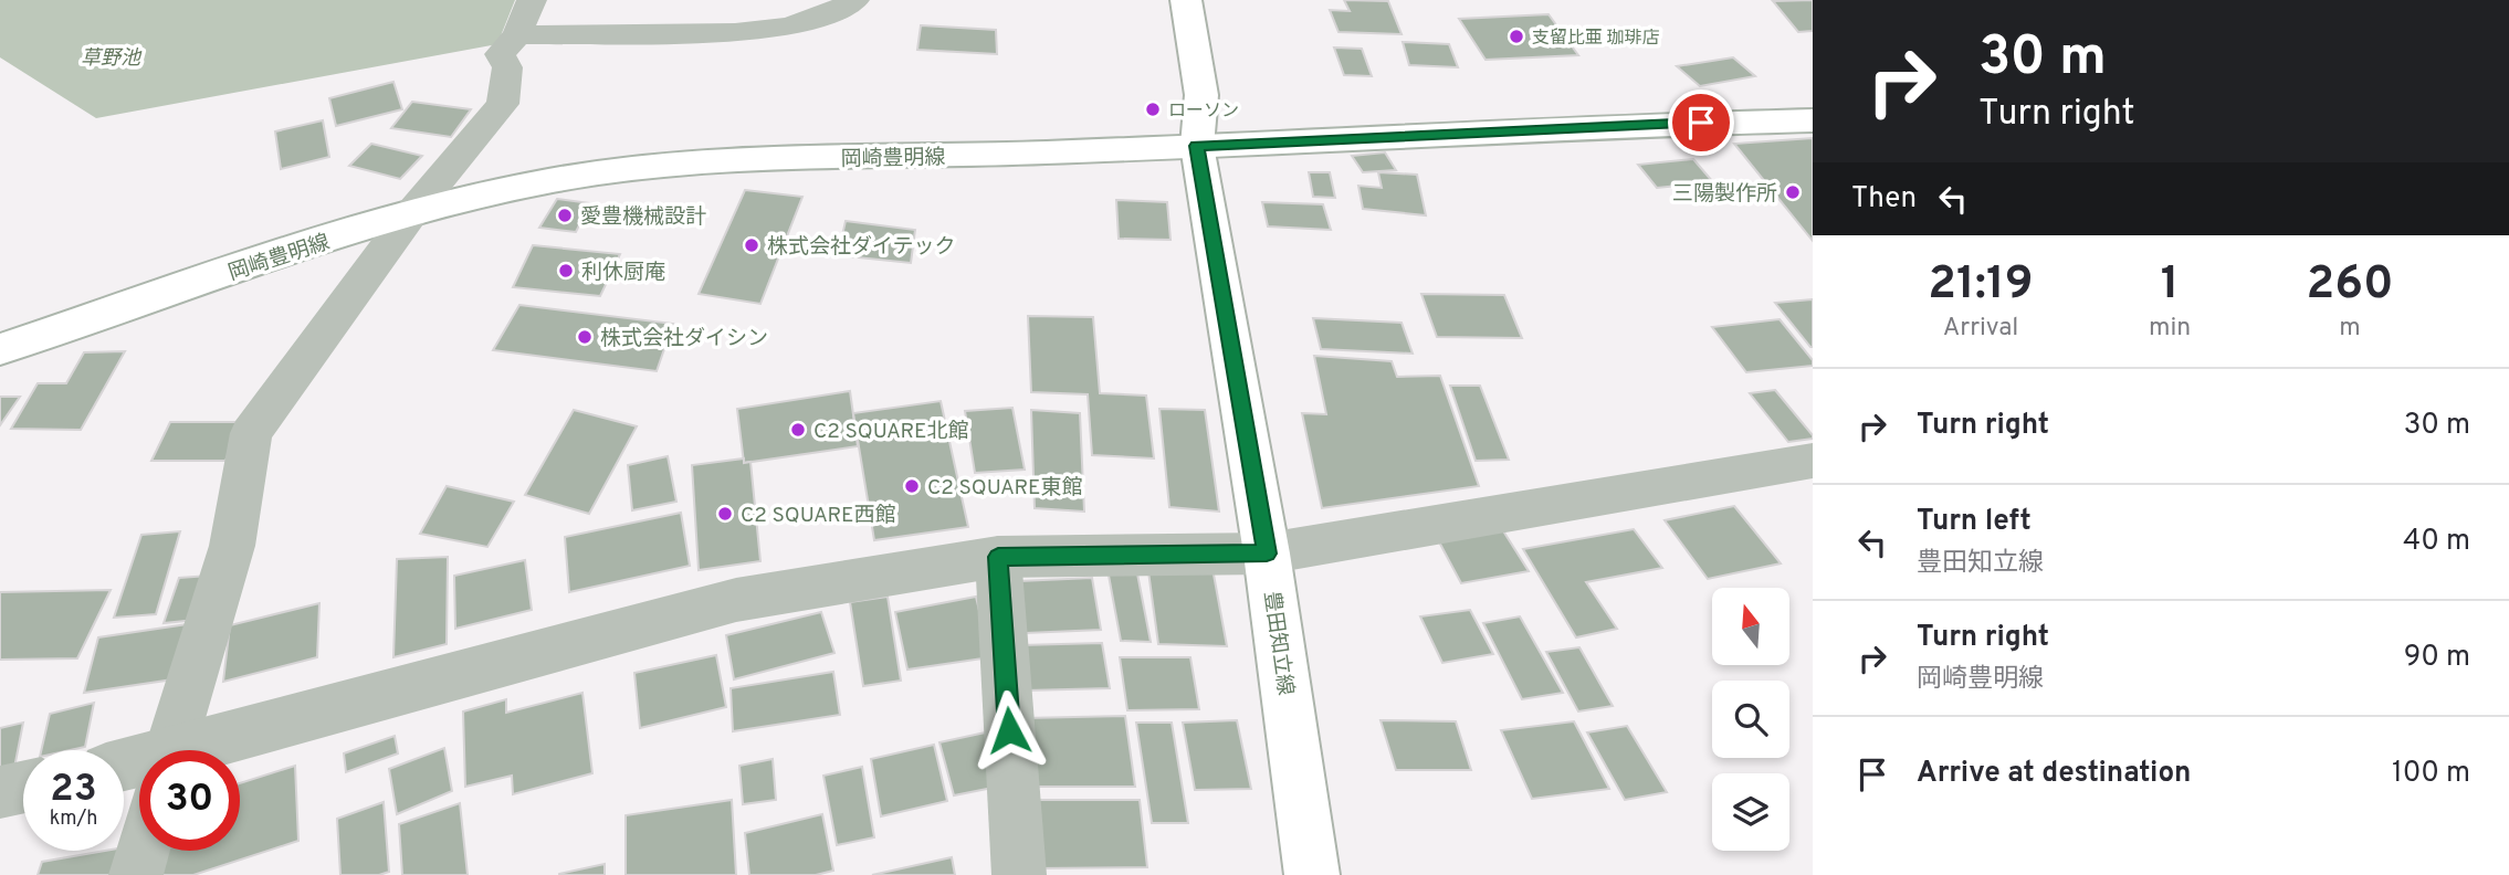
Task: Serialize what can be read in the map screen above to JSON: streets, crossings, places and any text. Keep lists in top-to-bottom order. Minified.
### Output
{"streets":{"main road":["岡崎豊明線","豊田知立線"]},"crossings":[["岡崎豊明線","豊田知立線"]],"water":["草野池"],"places":["支留比亜 珈琲店","ローソン","三陽製作所","愛豊機械設計","株式会社ダイテック","利休厨庵","株式会社ダイシン","C2 SQUARE北館","C2 SQUARE東館","C2 SQUARE西館"],"north":"top","page":{"turn":["30 m","Turn right"],"then":"Then","eta":["21:19","Arrival","1","min","260","m"],"list":[{"name":"Turn right","value":"30 m"},{"name":"Turn left","note":"豊田知立線","value":"40 m"},{"name":"Turn right","note":"岡崎豊明線","value":"90 m"},{"name":"Arrive at destination","value":"100 m"}],"speed":"23 km/h","limit":"30"}}
